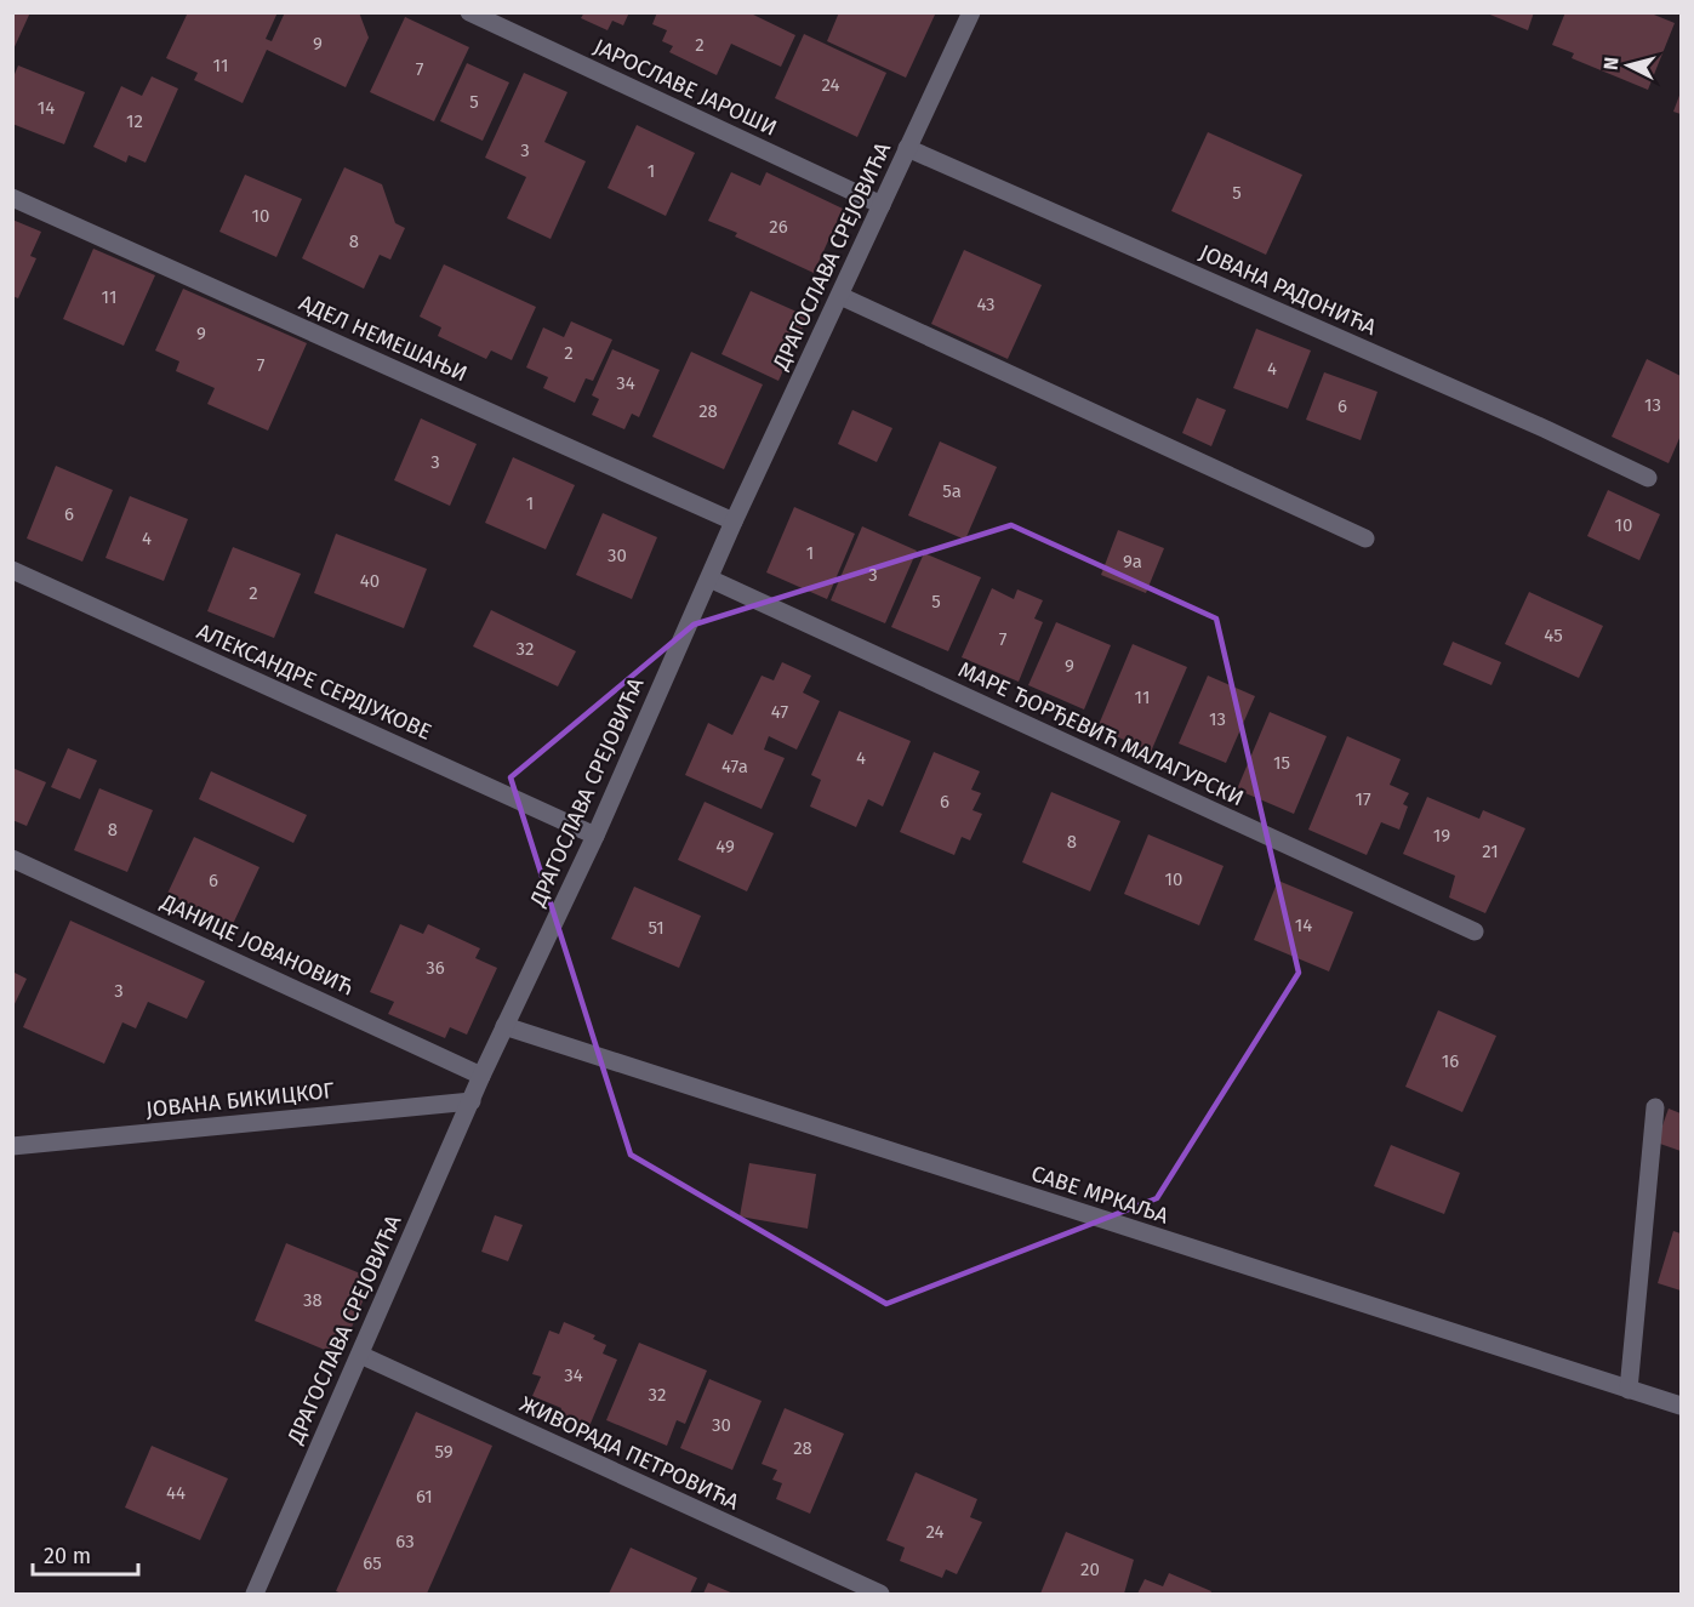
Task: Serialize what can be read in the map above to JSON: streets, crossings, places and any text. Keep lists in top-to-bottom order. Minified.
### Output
{"streets":{"street":["ЈАРОСЛАВЕ ЈАРОШИ","ДРАГОСЛАВА СРЕЈОВИЋА","ЈОВАНА РАДОНИЋА","АДЕЛ НЕМЕШАЊИ","АЛЕКСАНДРЕ СЕРДЈУКОВЕ","МАРЕ ЂОРЂЕВИЋ МАЛАГУРСКИ","ДАНИЦЕ ЈОВАНОВИЋ","ЈОВАНА БИКИЦКОГ","САВЕ МРКАЉА","ЖИВОРАДА ПЕТРОВИЋА"]},"crossings":[["ЈАРОСЛАВЕ ЈАРОШИ","ДРАГОСЛАВА СРЕЈОВИЋА"],["ДРАГОСЛАВА СРЕЈОВИЋА","ЈОВАНА РАДОНИЋА"],["ДРАГОСЛАВА СРЕЈОВИЋА","АДЕЛ НЕМЕШАЊИ"],["ДРАГОСЛАВА СРЕЈОВИЋА","АЛЕКСАНДРЕ СЕРДЈУКОВЕ"],["ДРАГОСЛАВА СРЕЈОВИЋА","МАРЕ ЂОРЂЕВИЋ МАЛАГУРСКИ"],["ДРАГОСЛАВА СРЕЈОВИЋА","ДАНИЦЕ ЈОВАНОВИЋ"],["ДРАГОСЛАВА СРЕЈОВИЋА","ЈОВАНА БИКИЦКОГ"],["ДРАГОСЛАВА СРЕЈОВИЋА","САВЕ МРКАЉА"],["ДРАГОСЛАВА СРЕЈОВИЋА","ЖИВОРАДА ПЕТРОВИЋА"]],"house_numbers":["9","2","11","7","24","5","14","12","3","1","5","10","26","8","11","43","9","2","7","4","34","13","6","28","3","5a","1","6","10","4","1","30","9a","3","40","2","5","45","7","32","9","11","47","13","4","15","47a","17","6","8","19","8","49","21","10","6","14","51","36","3","16","38","34","32","30","28","59","44","61","24","63","65","20"],"scale_bar":"20 m","north":"left"}
